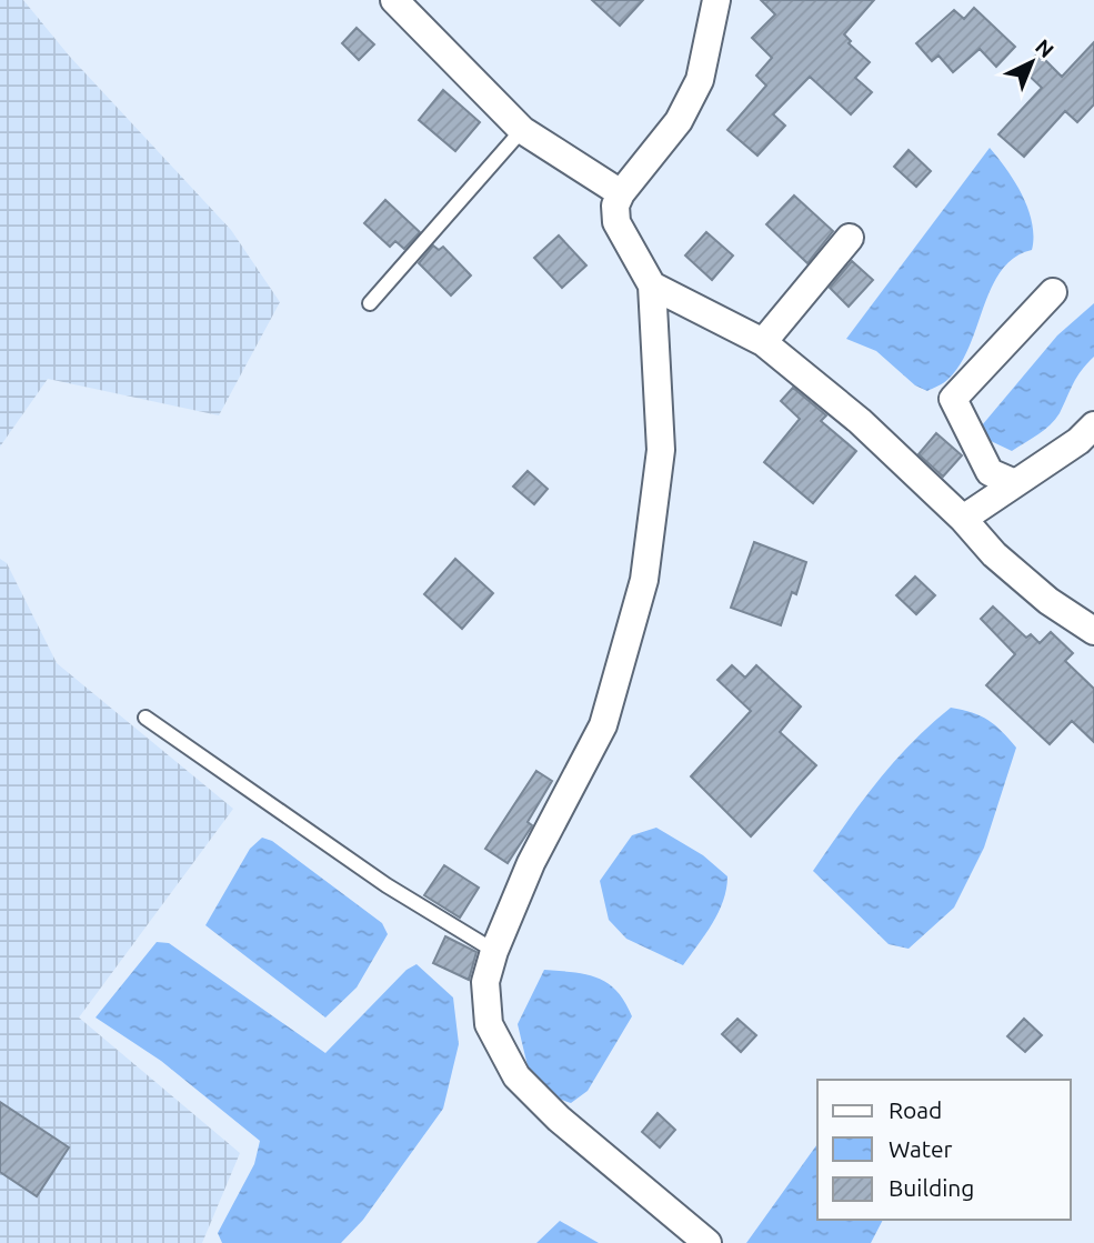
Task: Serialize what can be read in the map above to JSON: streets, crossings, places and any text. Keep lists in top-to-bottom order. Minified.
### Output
{"legend":["Road","Water","Building"],"north":"top right"}
